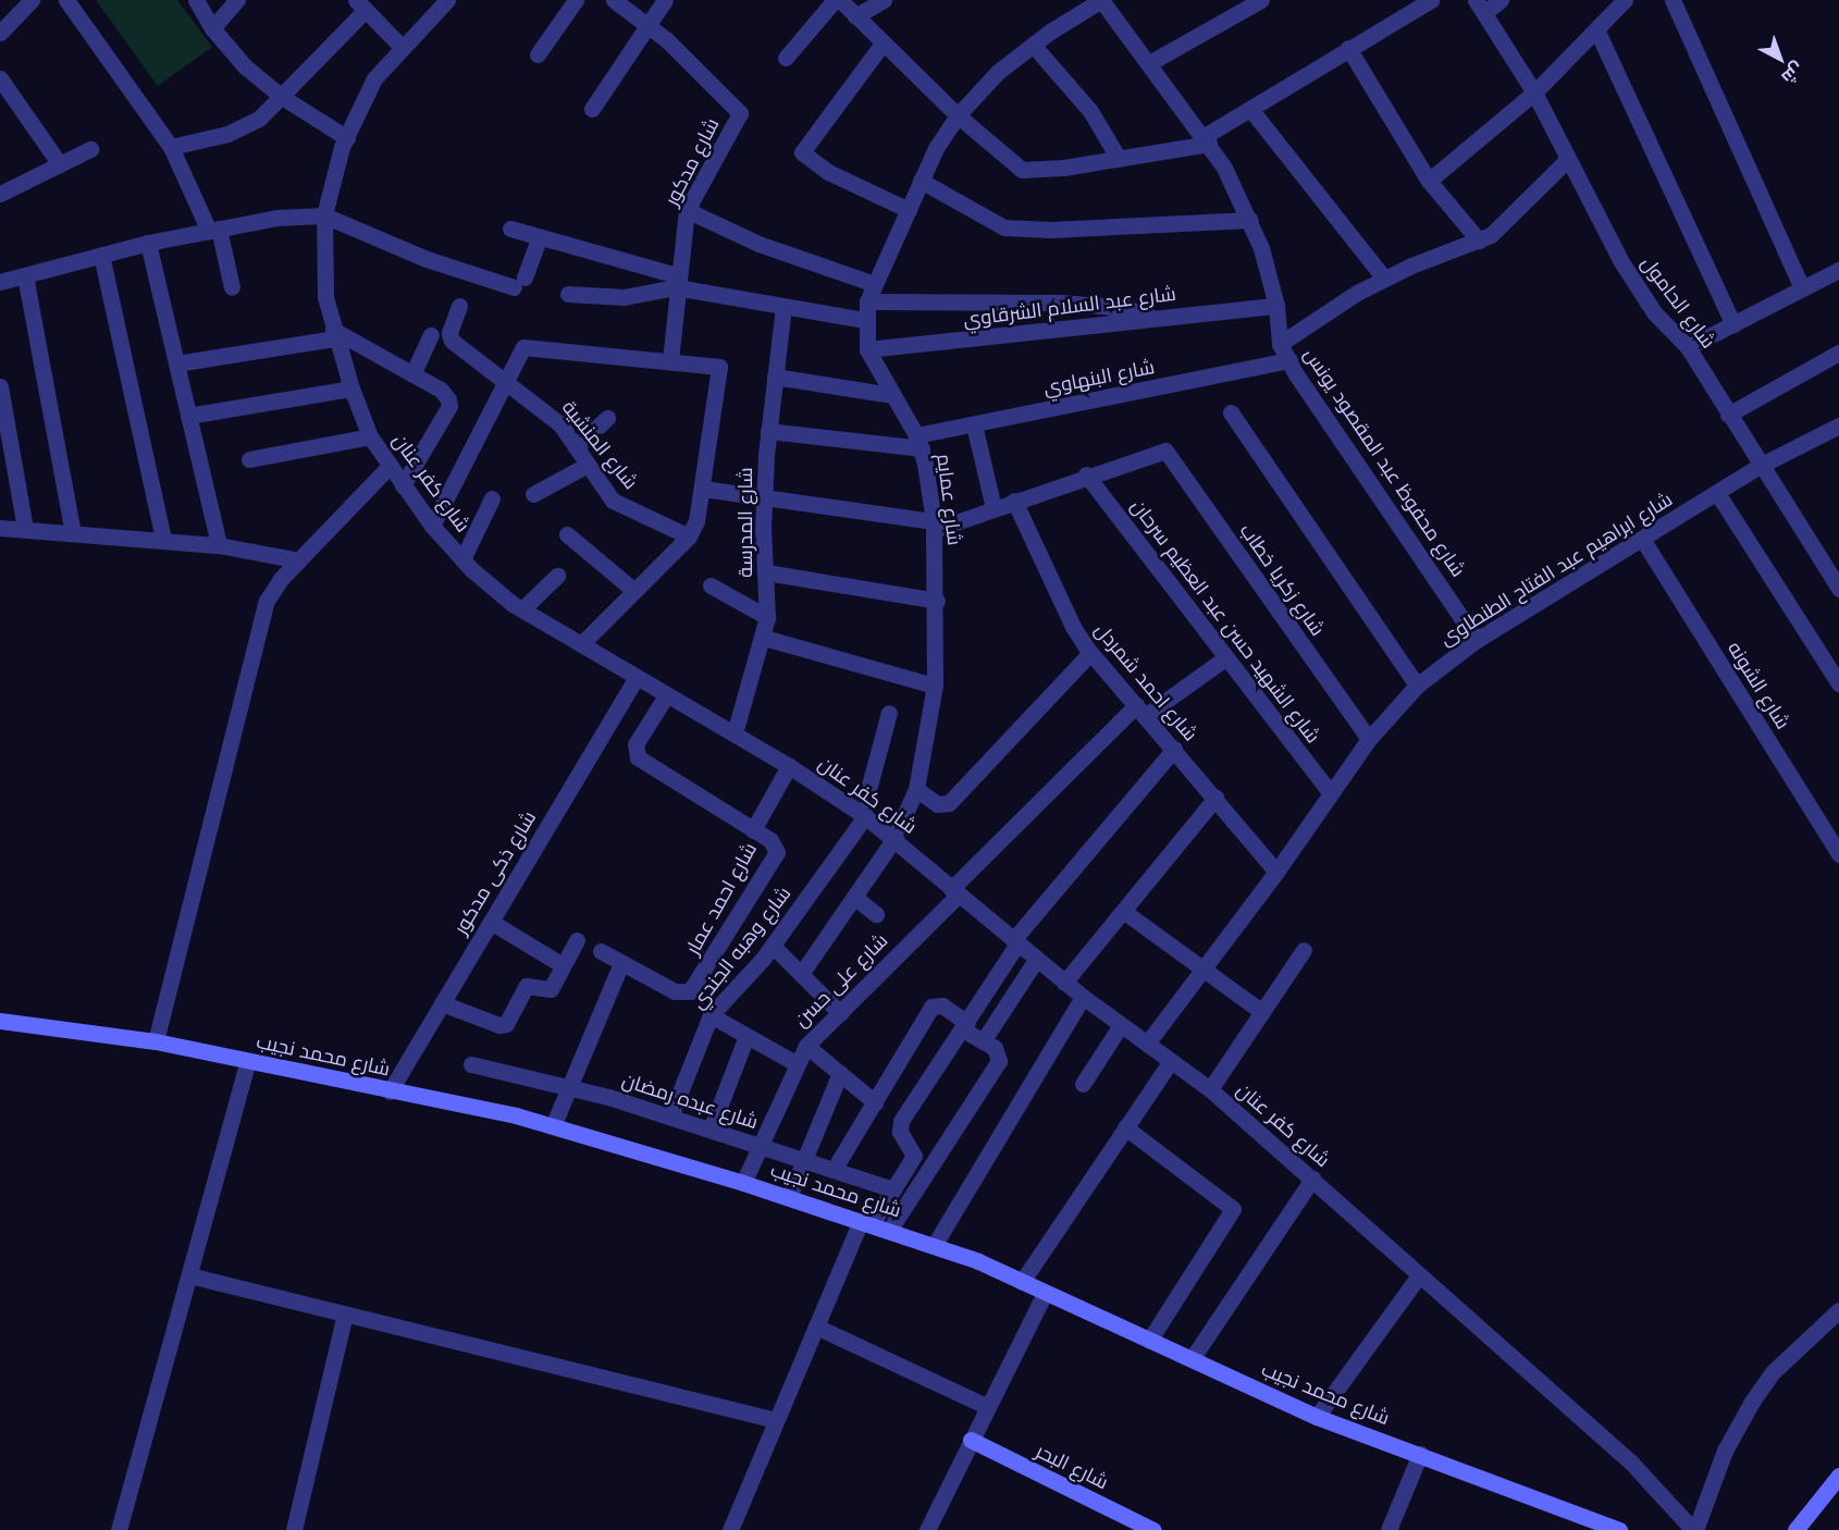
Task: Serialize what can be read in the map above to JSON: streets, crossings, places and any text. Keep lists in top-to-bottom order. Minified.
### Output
{"streets":{"street":["شارع مدكور","شارع الحامول","شارع عبد السلام الشرقاوي","شارع البنهاوي","شارع المنشية","شارع محفوظ عبد المقصود يونس","شارع كفر عنان","شارع عمايم","شارع المدرسة","شارع ابراهيم عبد الفتاح الطنطاوى","شارع زكريا خطاب","شارع الشهيد حسن عبد العظيم سرحان","شارع احمد شمردل","شارع الشونه","شارع ذكى مدكور","شارع احمد عمار","شارع وهبه الجندي","شارع على حسن","شارع محمد نجيب","شارع عبده رمضان","شارع البحر"]},"crossings":[["شارع الحامول","شارع ابراهيم عبد الفتاح الطنطاوى"],["شارع عبد السلام الشرقاوي","شارع محفوظ عبد المقصود يونس"],["شارع عبد السلام الشرقاوي","شارع عمايم"],["شارع البنهاوي","شارع محفوظ عبد المقصود يونس"],["شارع البنهاوي","شارع عمايم"],["شارع البنهاوي","شارع المدرسة"],["شارع محفوظ عبد المقصود يونس","شارع عمايم"],["شارع محفوظ عبد المقصود يونس","شارع ابراهيم عبد الفتاح الطنطاوى"],["شارع كفر عنان","شارع عمايم"],["شارع كفر عنان","شارع المدرسة"],["شارع كفر عنان","شارع ابراهيم عبد الفتاح الطنطاوى"],["شارع كفر عنان","شارع ذكى مدكور"],["شارع كفر عنان","شارع احمد عمار"],["شارع كفر عنان","شارع وهبه الجندي"],["شارع كفر عنان","شارع على حسن"],["شارع ابراهيم عبد الفتاح الطنطاوى","شارع زكريا خطاب"],["شارع ابراهيم عبد الفتاح الطنطاوى","شارع الشهيد حسن عبد العظيم سرحان"],["شارع ابراهيم عبد الفتاح الطنطاوى","شارع احمد شمردل"],["شارع ابراهيم عبد الفتاح الطنطاوى","شارع الشونه"],["شارع زكريا خطاب","شارع الشهيد حسن عبد العظيم سرحان"],["شارع الشهيد حسن عبد العظيم سرحان","شارع على حسن"],["شارع احمد شمردل","شارع على حسن"],["شارع ذكى مدكور","شارع محمد نجيب"],["شارع وهبه الجندي","شارع عبده رمضان"],["شارع على حسن","شارع محمد نجيب"],["شارع على حسن","شارع عبده رمضان"]],"north":"bottom right"}
